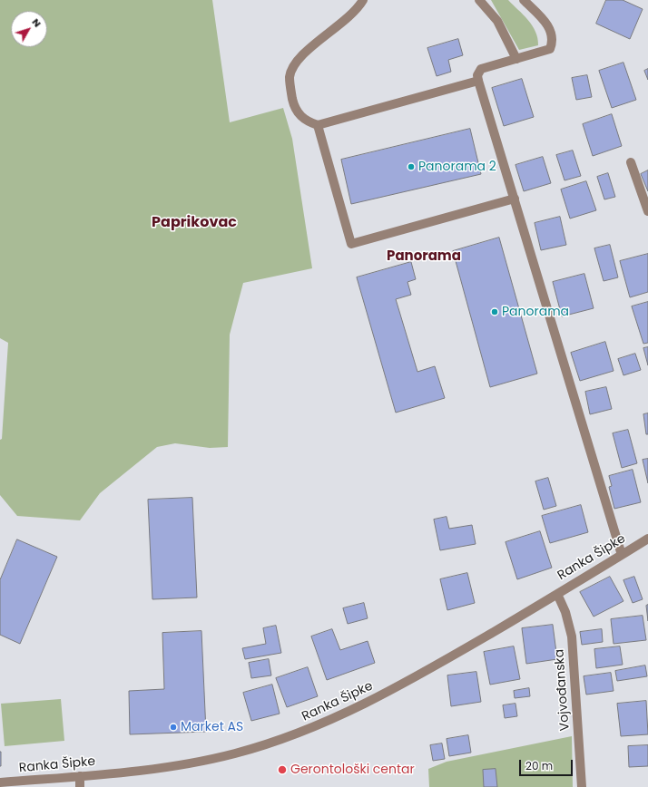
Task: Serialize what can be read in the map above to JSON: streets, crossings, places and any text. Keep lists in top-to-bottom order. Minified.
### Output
{"streets":{"street":["Ranka Šipke","Vojvođanska"]},"crossings":[["Ranka Šipke","Vojvođanska"]],"districts":["Paprikovac","Panorama"],"places":["Panorama 2","Panorama","Market AS","Gerontološki centar"],"scale_bar":"20 m","north":"top right"}
